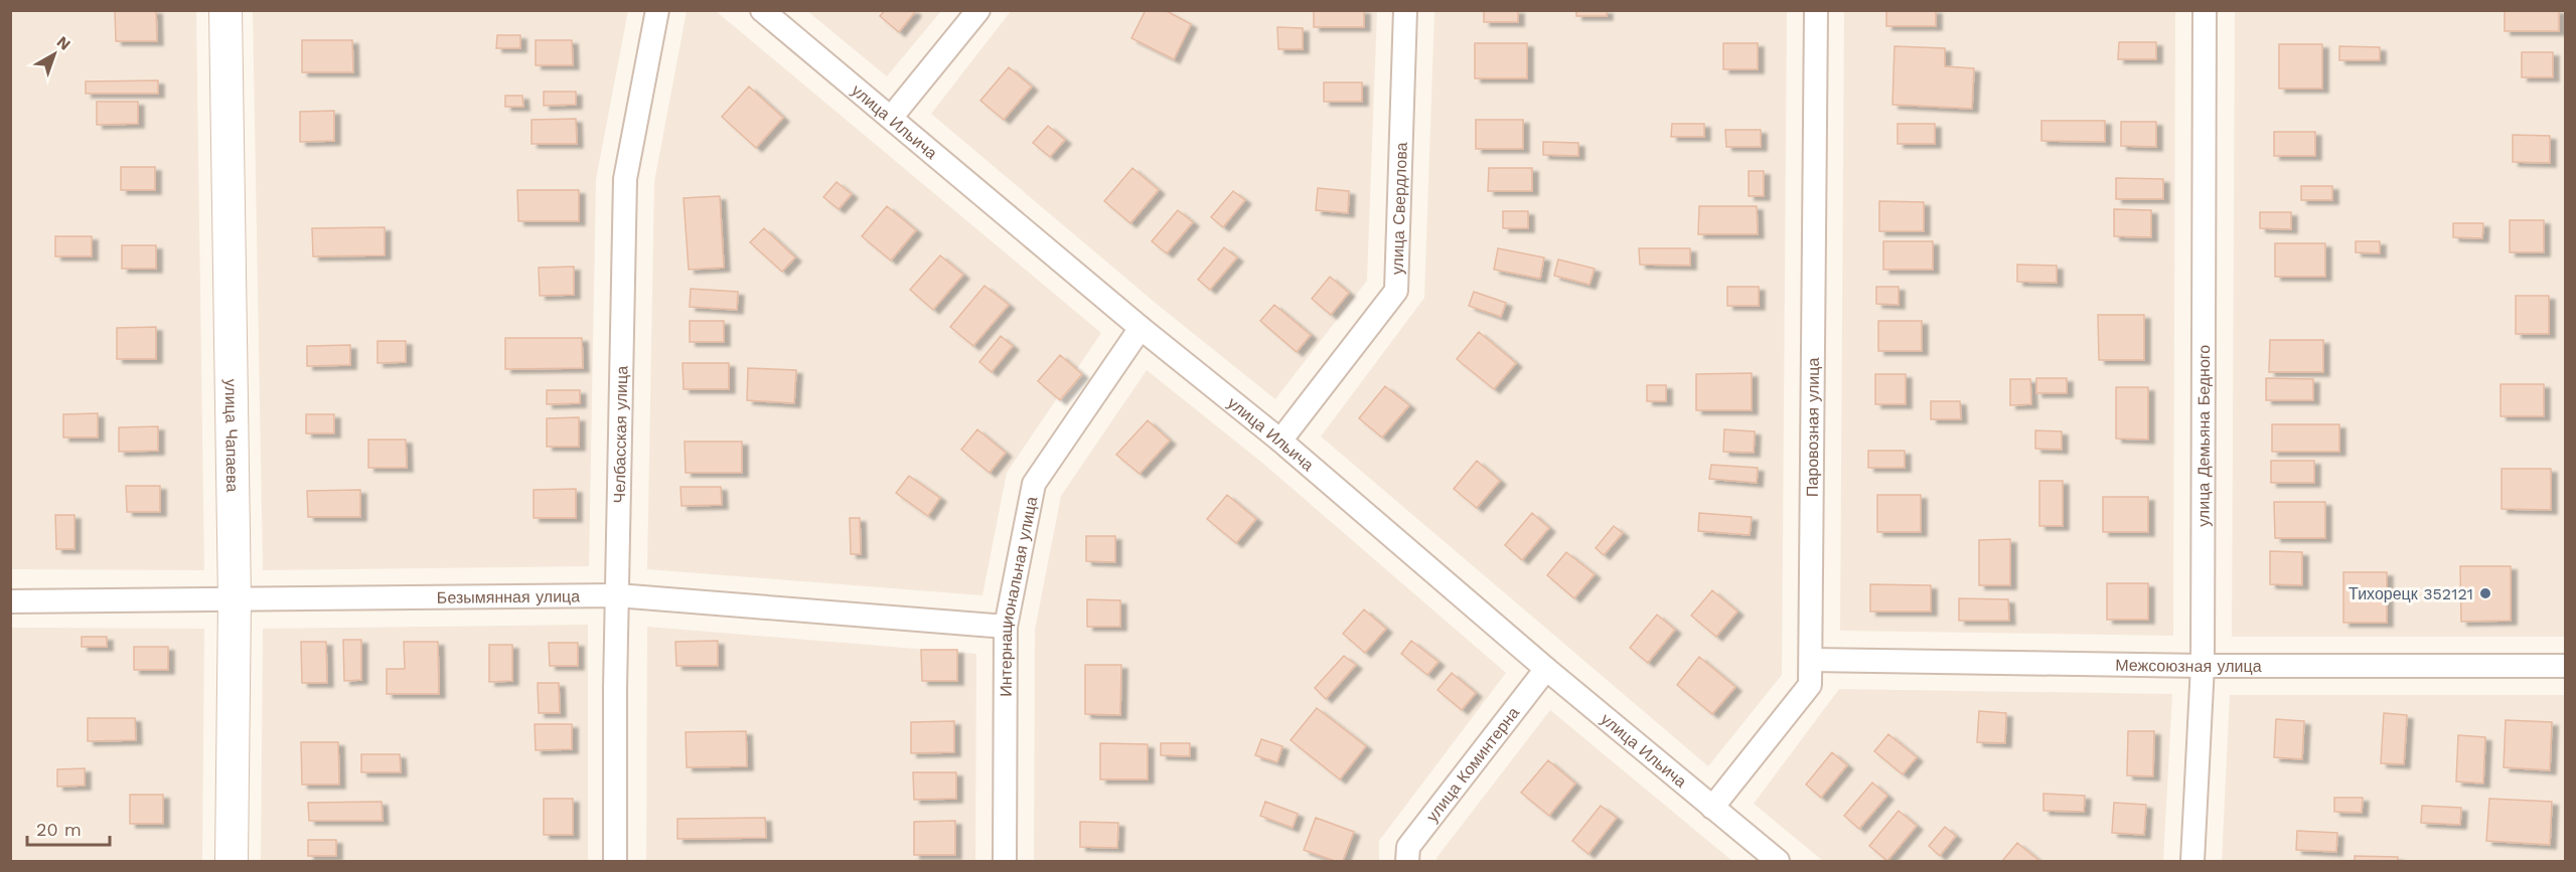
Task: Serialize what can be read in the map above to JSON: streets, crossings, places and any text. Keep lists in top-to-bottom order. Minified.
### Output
{"streets":{"main road":["улица Чапаева"],"street":["улица Ильича","улица Свердлова","Паровозная улица","Челбасская улица","улица Демьяна Бедного","Безымянная улица","Интернациональная улица","Межсоюзная улица","улица Коминтерна"]},"crossings":[["улица Ильича","улица Свердлова"],["улица Ильича","Паровозная улица"],["улица Ильича","Интернациональная улица"],["улица Ильича","улица Коминтерна"],["Паровозная улица","Межсоюзная улица"],["Челбасская улица","Безымянная улица"],["улица Чапаева","Безымянная улица"],["улица Демьяна Бедного","Межсоюзная улица"],["Безымянная улица","Интернациональная улица"]],"places":["Тихорецк 352121"],"scale_bar":"20 m","north":"top right"}
